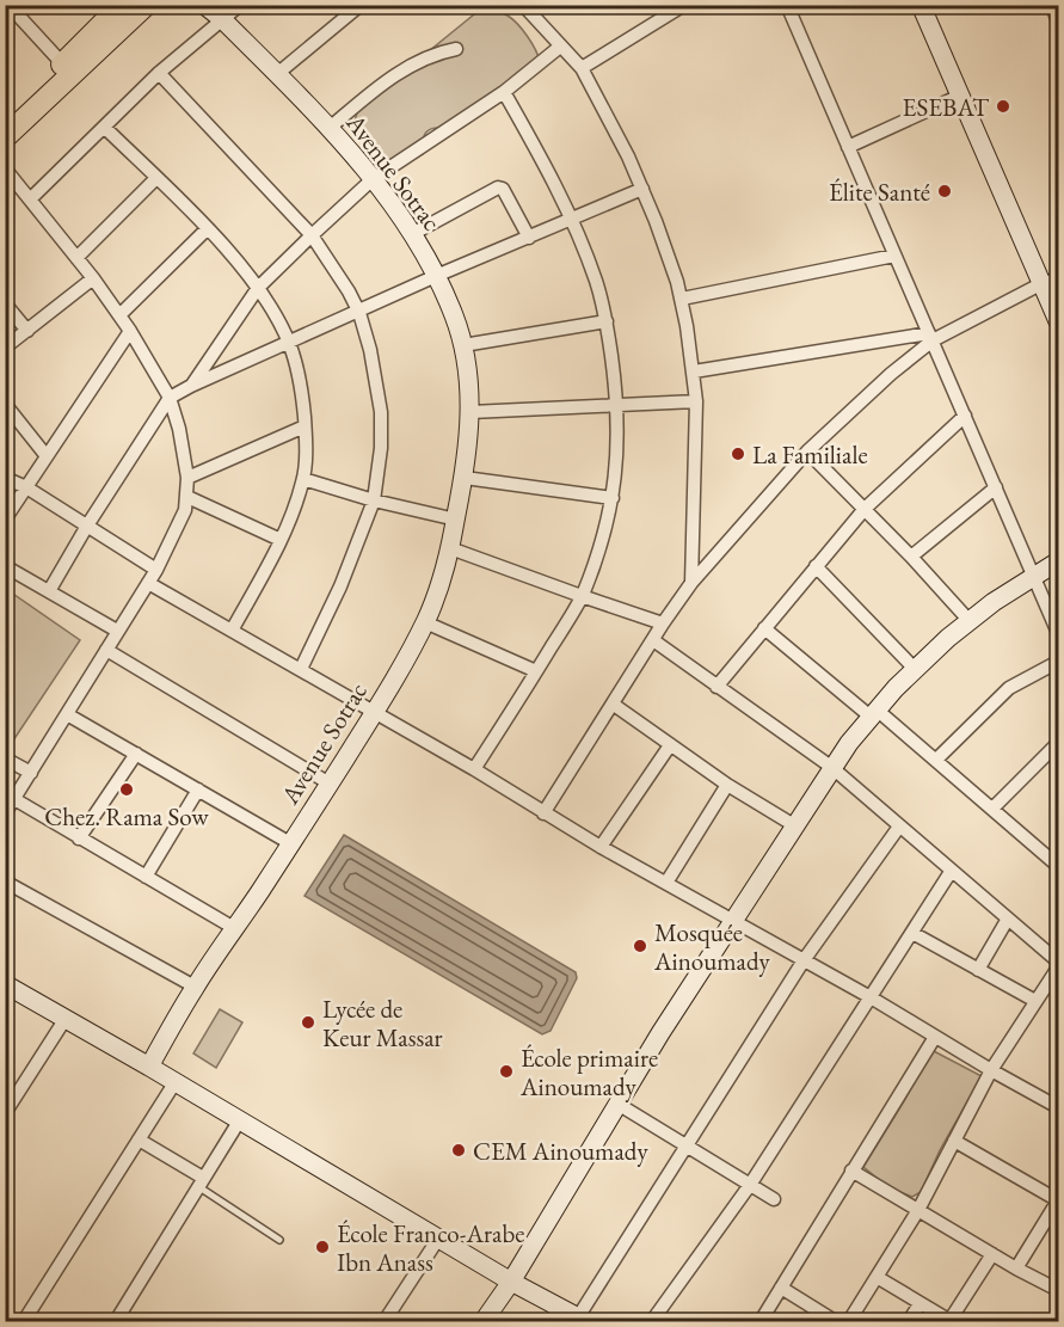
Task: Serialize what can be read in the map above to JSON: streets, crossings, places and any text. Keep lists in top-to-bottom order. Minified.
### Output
{"streets":{"street":["Avenue Sotrac"]},"places":["ESEBAT","Élite Santé","La Familiale","Chez. Rama Sow","Mosquée Ainoumady","Lycée de Keur Massar","École primaire Ainoumady","CEM Ainoumady","École Franco-Arabe Ibn Anass"]}
